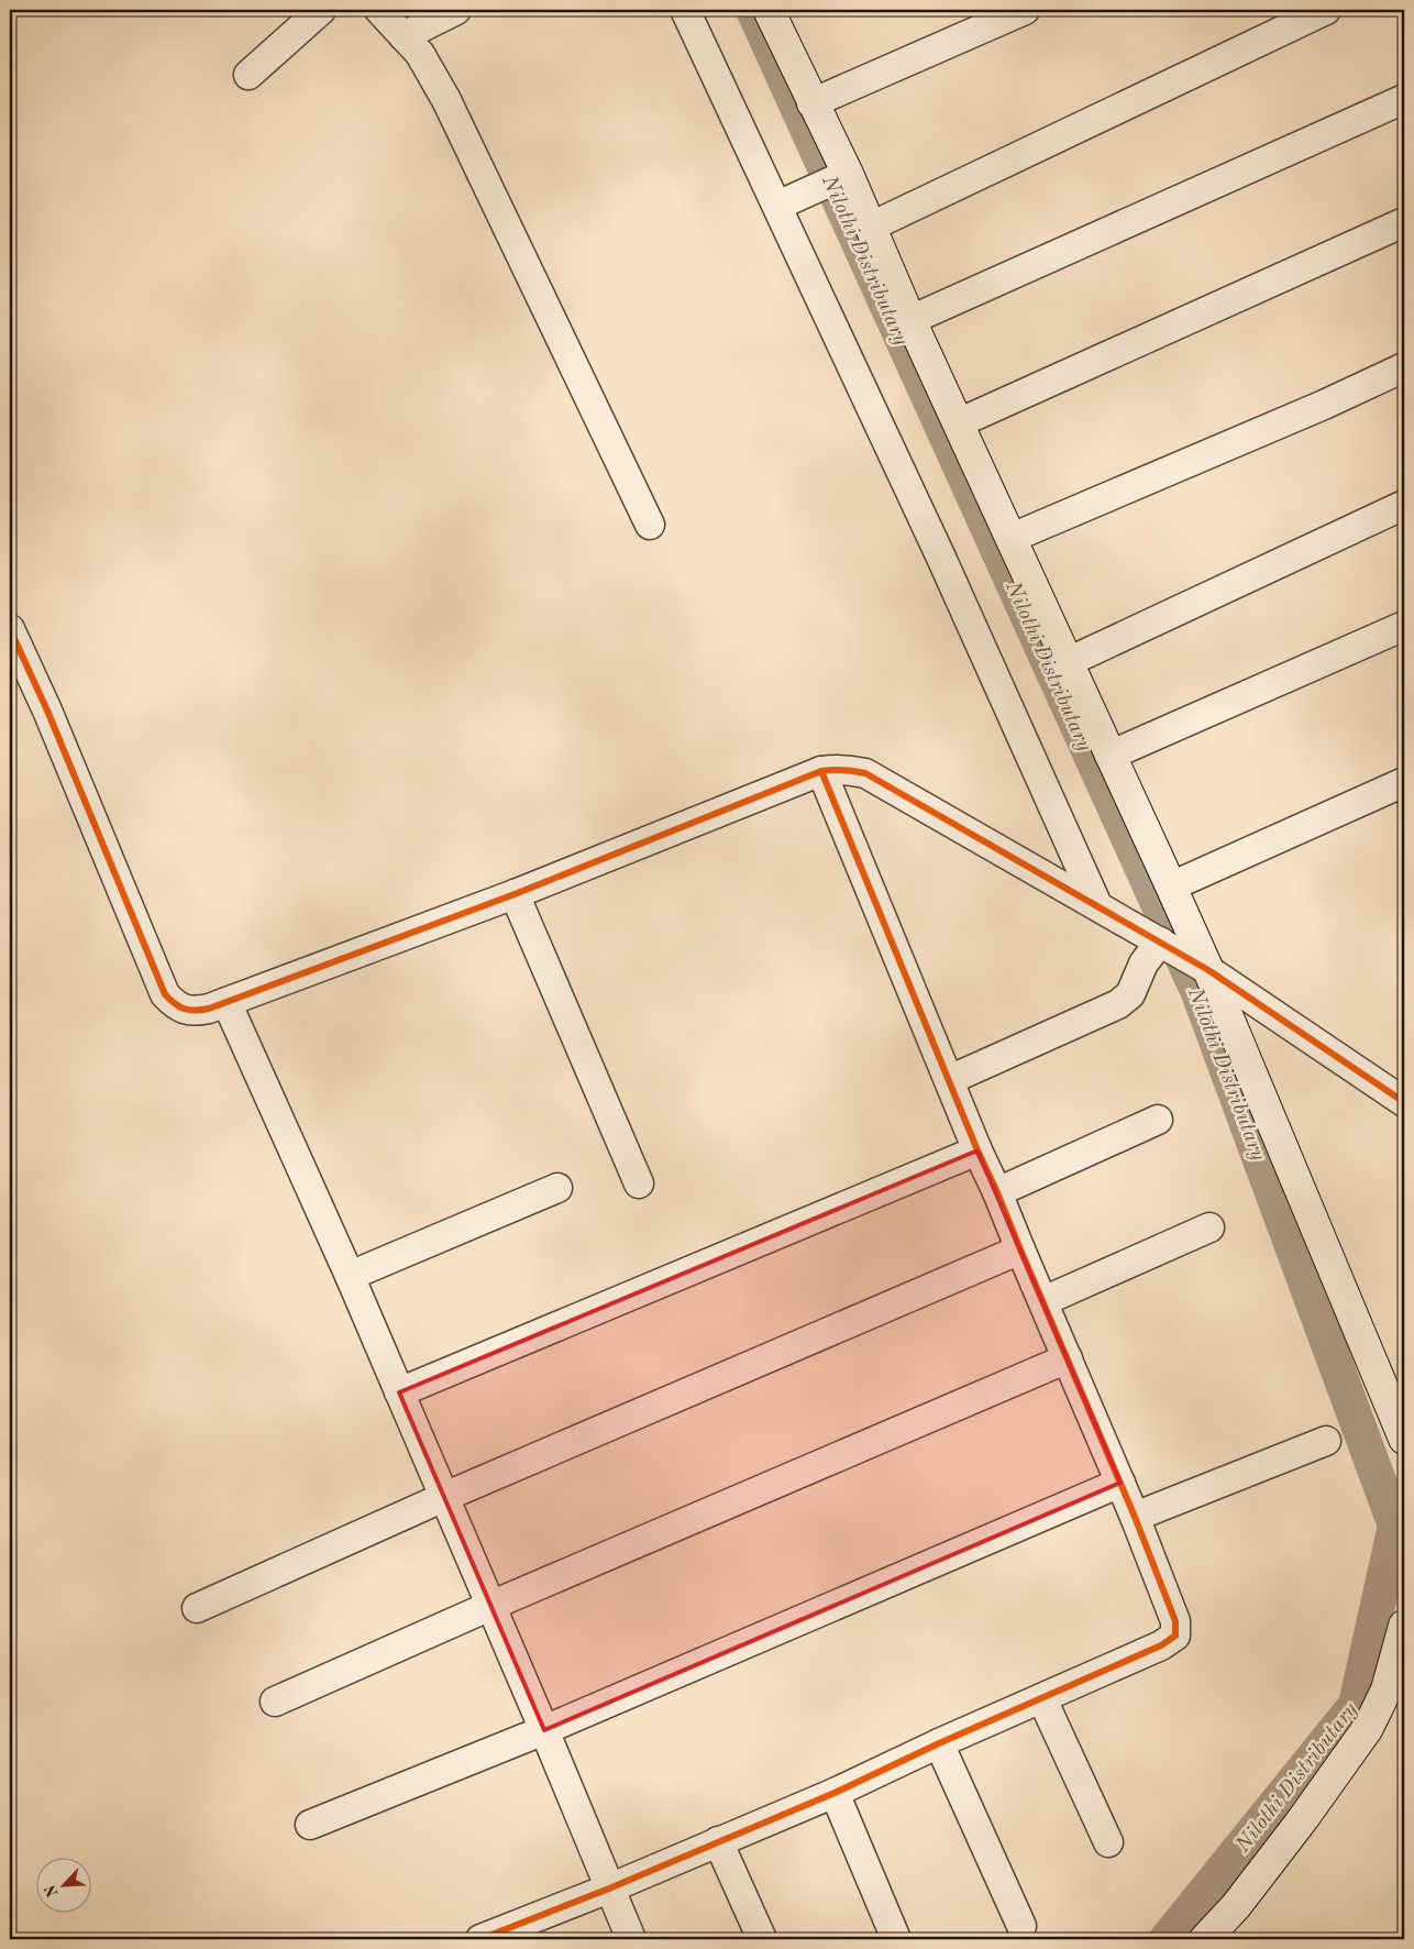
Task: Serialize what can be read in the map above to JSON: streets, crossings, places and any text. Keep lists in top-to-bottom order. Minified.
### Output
{"water":["Nilothi Distributary"],"north":"bottom left"}
